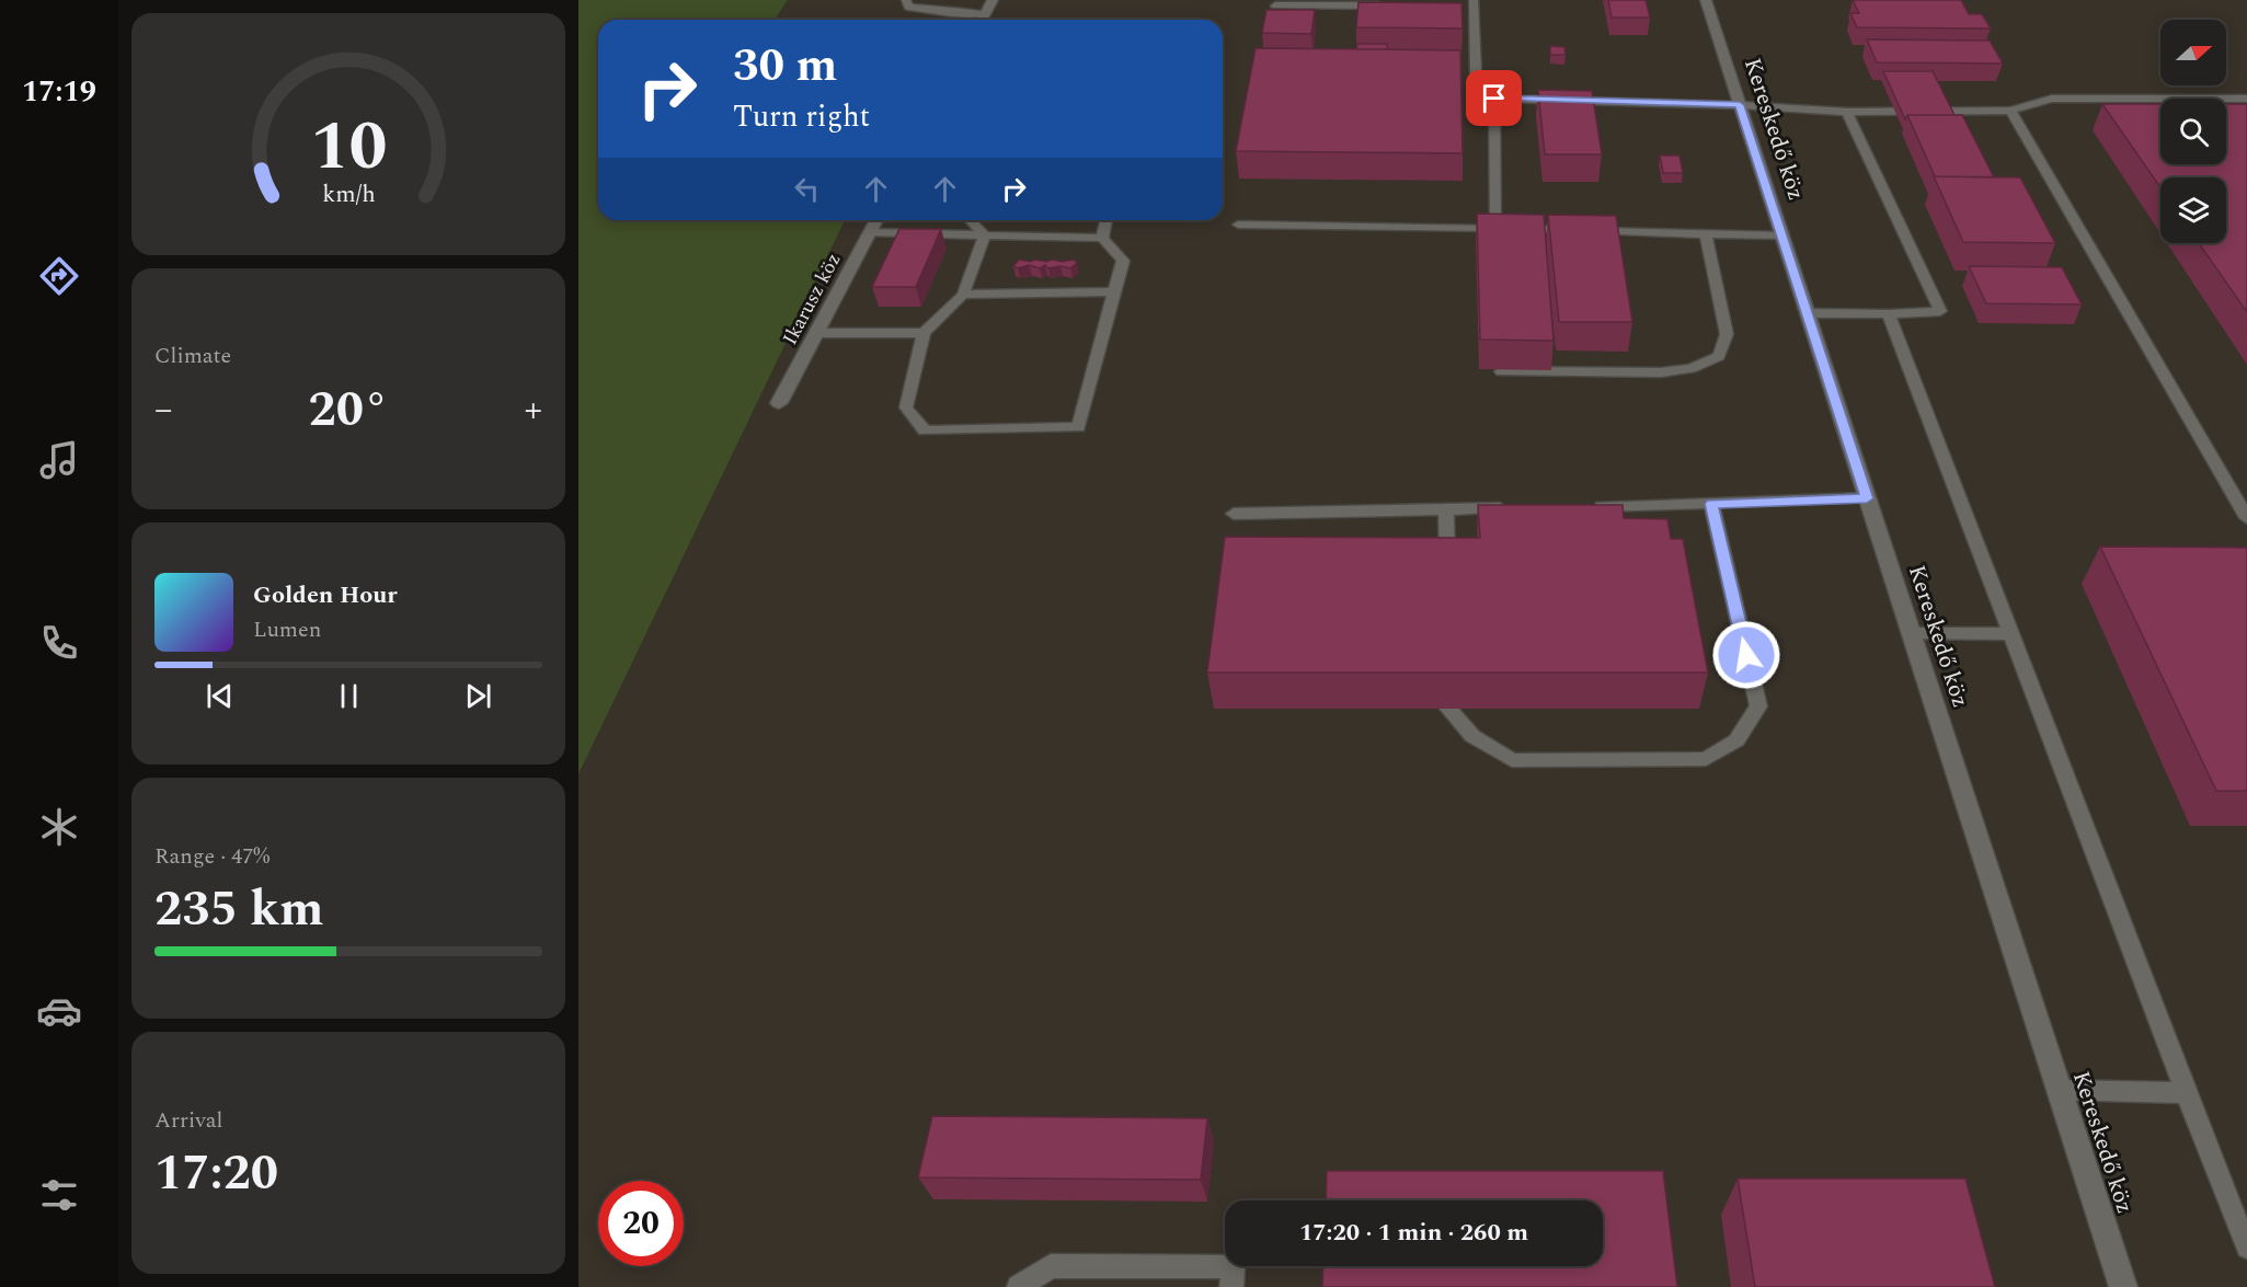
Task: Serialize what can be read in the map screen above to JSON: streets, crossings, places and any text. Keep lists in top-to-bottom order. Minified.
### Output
{"streets":{"street":["Kereskedő köz","Ikarusz köz"]},"north":"right","page":{"tabs":"17:19","turn":["30 m","Turn right"],"tile":["Climate",["Range · 47%","235 km"],["Arrival","17:20"]],"heat":["−","20°","+"],"song":["Golden Hour","Lumen"],"limit":"20","trip":"17:20 · 1 min · 260 m","gauge":["10","km/h"]}}
